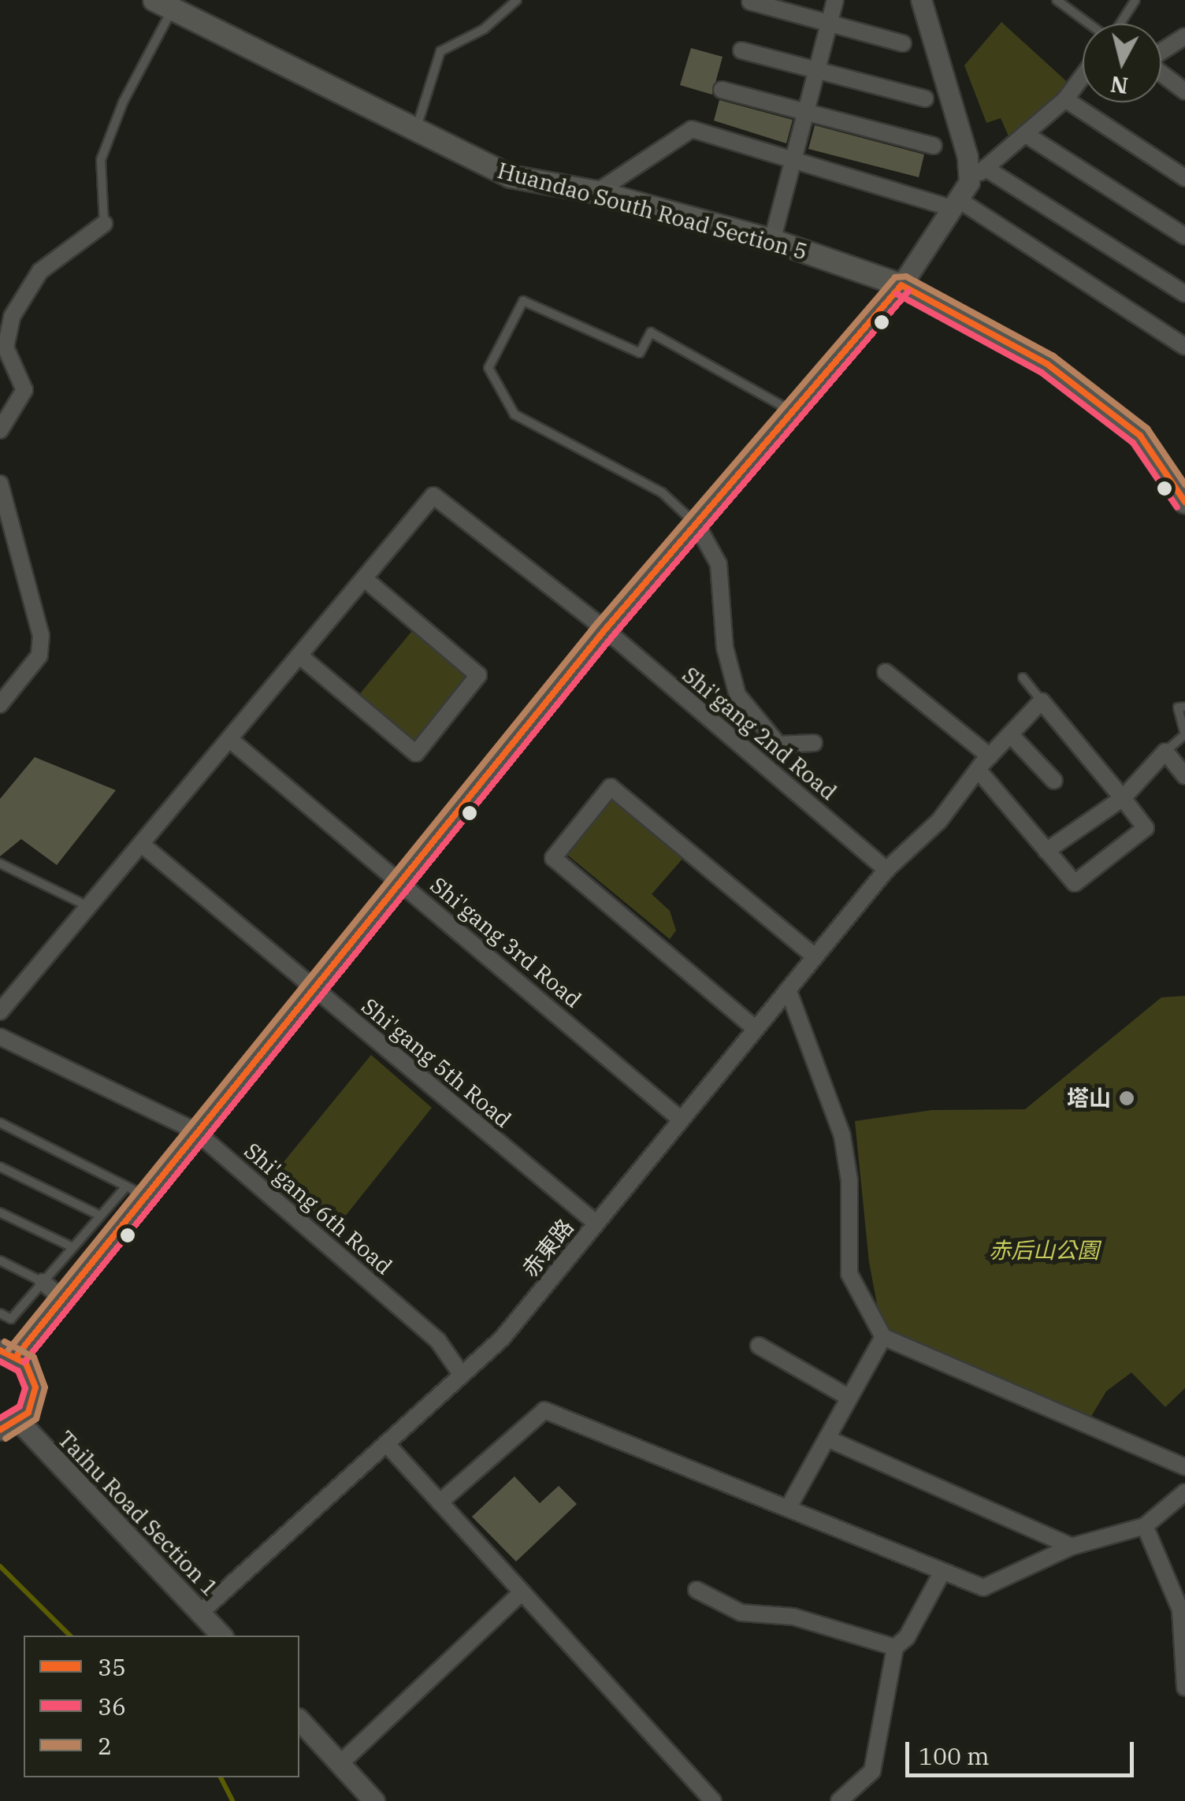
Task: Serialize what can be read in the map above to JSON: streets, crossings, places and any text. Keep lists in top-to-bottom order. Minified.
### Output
{"streets":{"main road":["Huandao South Road Section 5"],"street":["Shi'gang 2nd Road","Shi'gang 3rd Road","Shi'gang 5th Road","Shi'gang 6th Road","赤東路","Taihu Road Section 1"]},"crossings":[["Shi'gang 2nd Road","赤東路"],["Shi'gang 3rd Road","赤東路"],["Shi'gang 5th Road","赤東路"],["Shi'gang 6th Road","赤東路"],["赤東路","Taihu Road Section 1"]],"parks":["赤后山公園"],"places":["塔山"],"lines":["transit line 2","transit line 35","transit line 36"],"legend":["35","36","2"],"scale_bar":"100 m","north":"bottom"}
